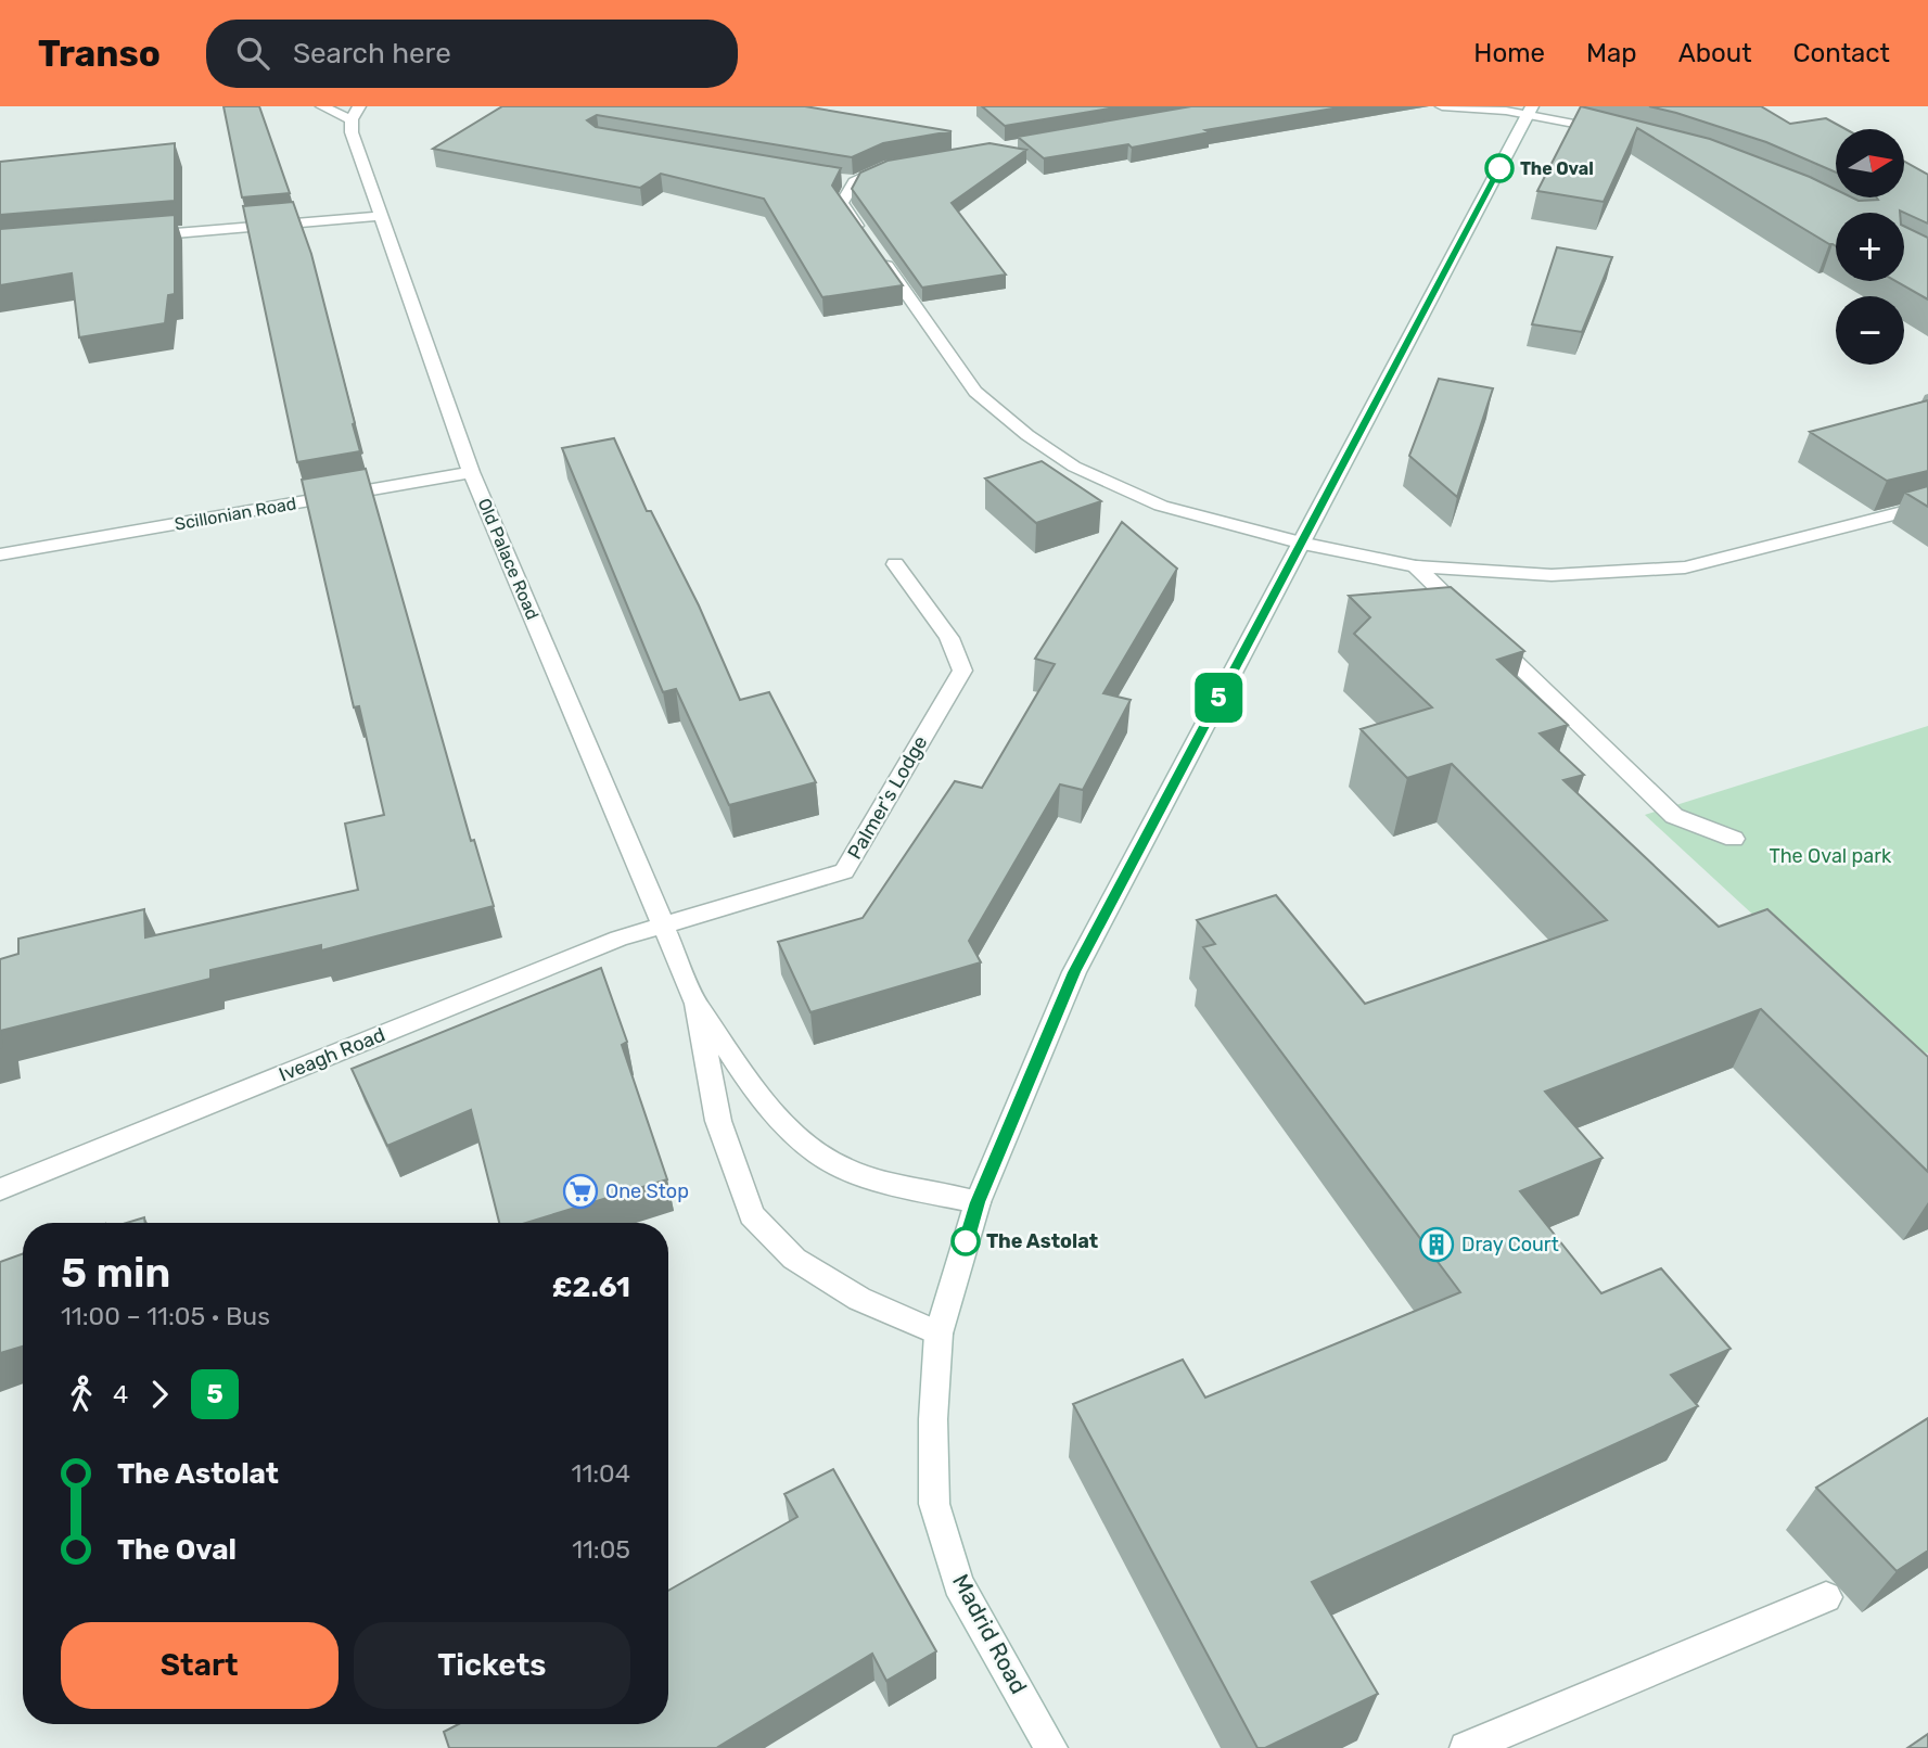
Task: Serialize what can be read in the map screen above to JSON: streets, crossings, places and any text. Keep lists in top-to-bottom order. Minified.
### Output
{"streets":{"street":["Scillonian Road","Old Palace Road","Palmer's Lodge","Iveagh Road","Madrid Road"]},"crossings":[["Scillonian Road","Old Palace Road"],["Old Palace Road","Palmer's Lodge"],["Old Palace Road","Iveagh Road"],["Old Palace Road","Madrid Road"],["Palmer's Lodge","Iveagh Road"]],"parks":["The Oval park"],"places":{"other":["The Oval","The Astolat"],"supermarket":["One Stop"],"building":["Dray Court"]},"lines":["bus line 5"],"north":"right","page":{"header":"Transo","search":"Search here","nav":["Home","Map","About","Contact"],"on_map":"5","map_buttons":["+","−"],"heading":["5 min","11:00 – 11:05 · Bus","£2.61"],"legs":["4","5"],"list":[{"name":"The Astolat","value":"11:04"},{"name":"The Oval","value":"11:05"}],"buttons":["Start","Tickets"]}}
